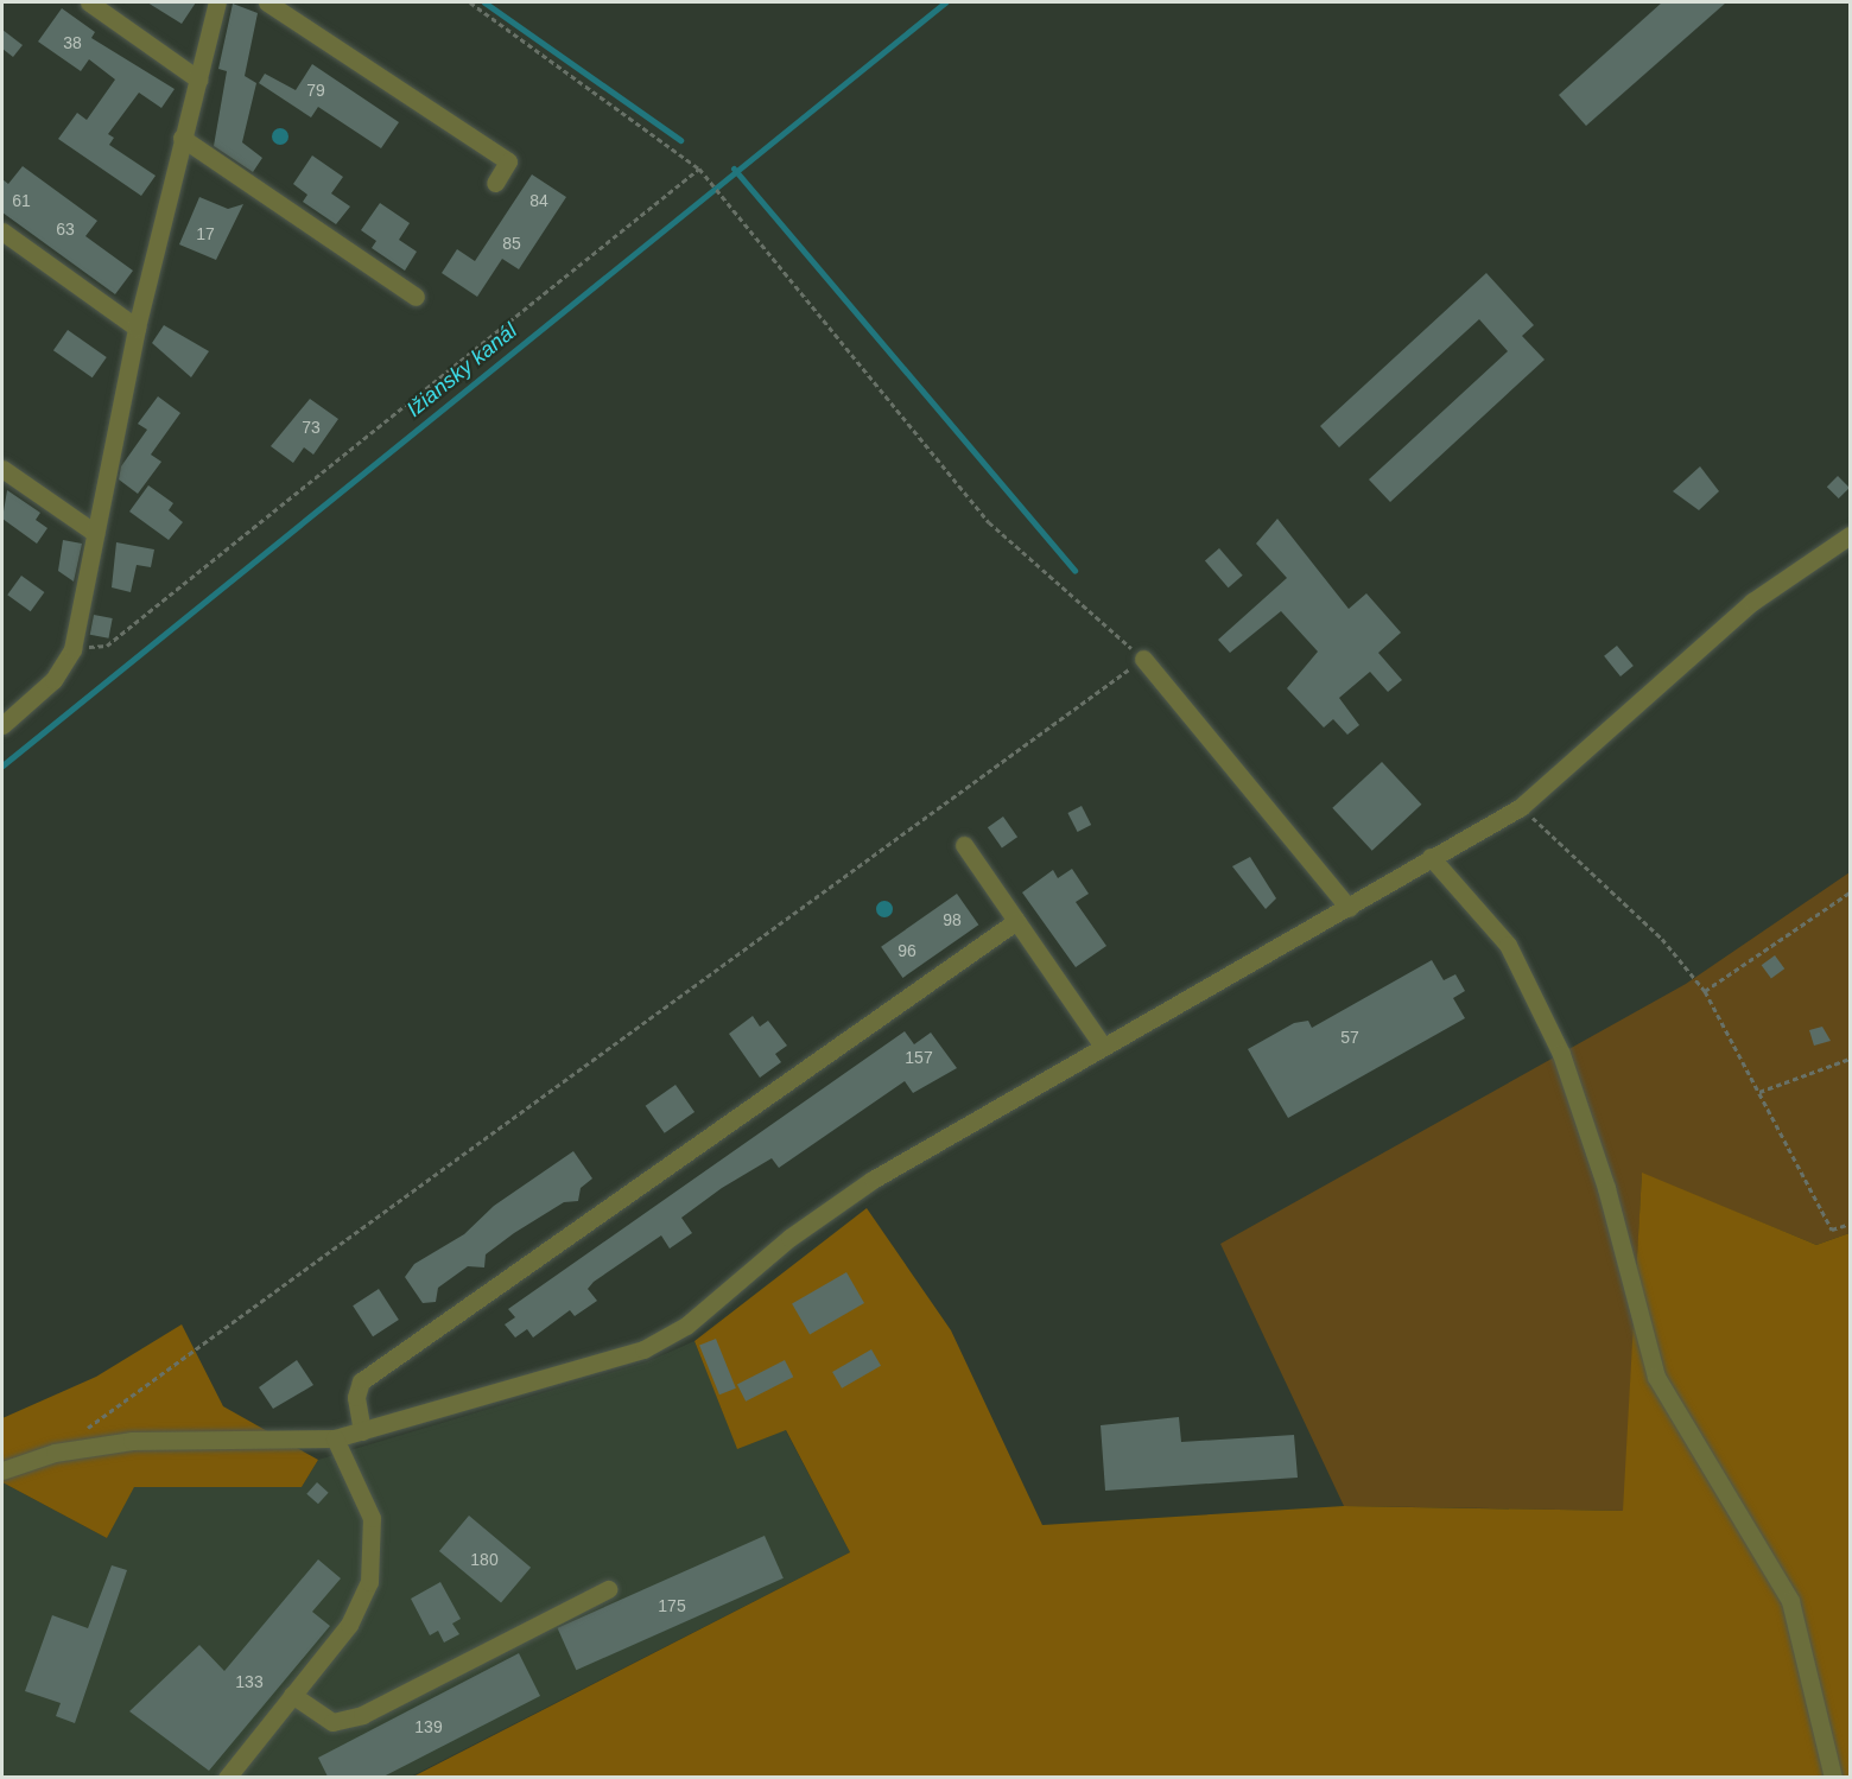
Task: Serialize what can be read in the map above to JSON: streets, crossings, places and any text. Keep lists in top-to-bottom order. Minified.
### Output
{"water":["Ižiansky kanál"],"house_numbers":["38","79","61","84","63","17","85","73","98","96","57","157","180","175","133","139"]}
